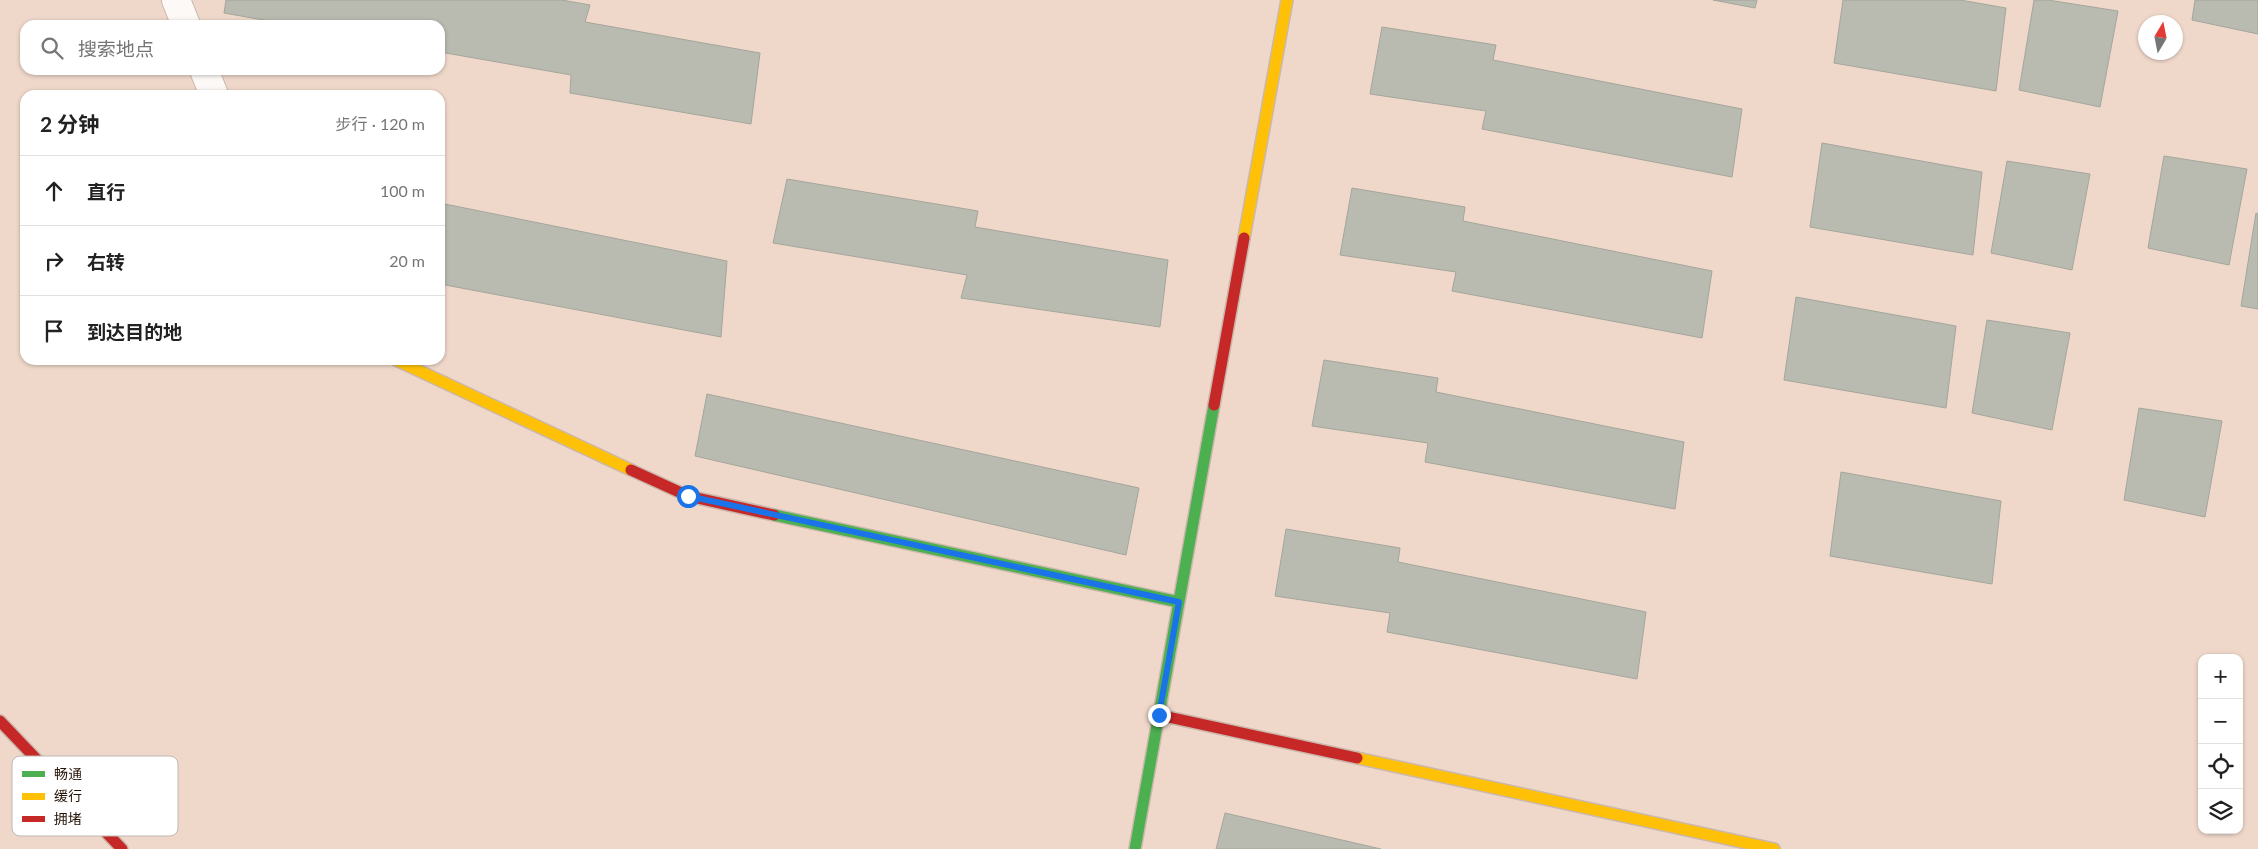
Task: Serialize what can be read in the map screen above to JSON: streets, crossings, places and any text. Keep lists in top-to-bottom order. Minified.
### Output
{"legend":["畅通","缓行","拥堵"],"north":"top","page":{"search":"搜索地点","heading":["2 分钟","步行 · 120 m"],"list":[["直行","100 m"],["右转","20 m"],"到达目的地"],"map_buttons":["+","−"]}}
